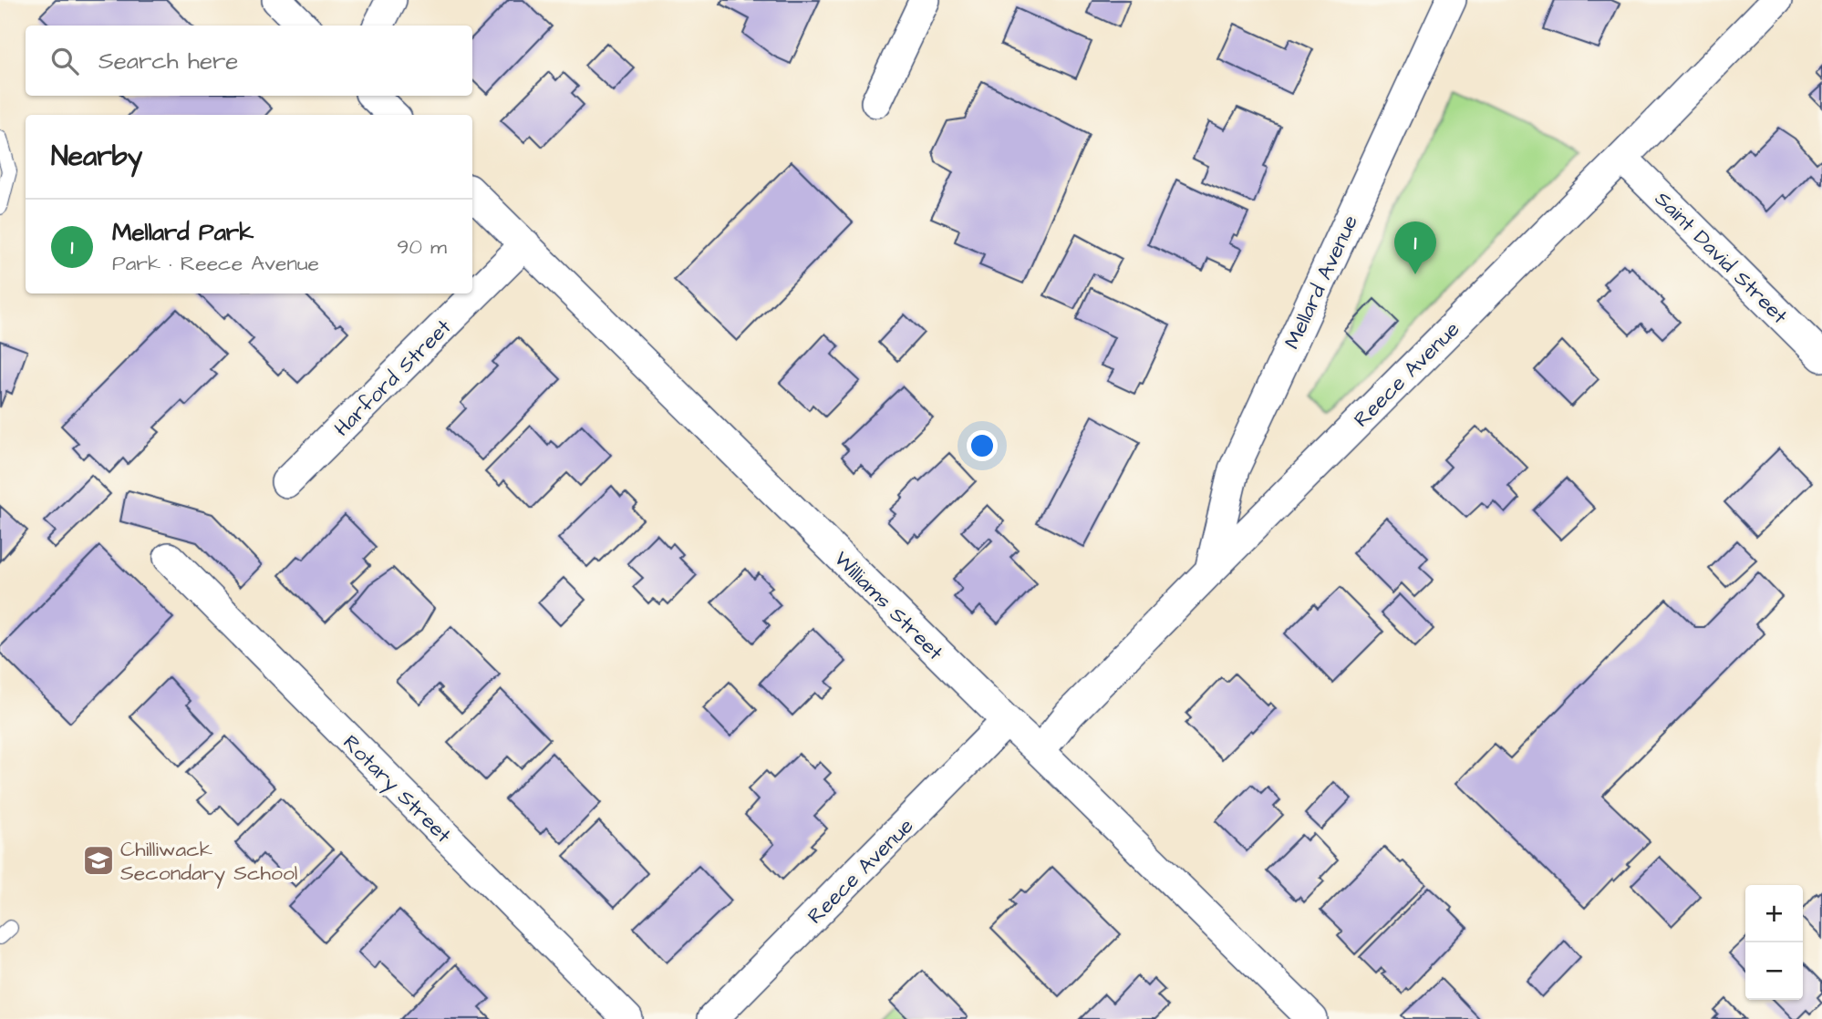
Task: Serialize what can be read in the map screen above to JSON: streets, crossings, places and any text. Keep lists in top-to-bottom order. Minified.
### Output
{"streets":{"street":["Saint David Street","Mellard Avenue","Reece Avenue","Harford Street","Williams Street","Rotary Street"]},"crossings":[["Saint David Street","Reece Avenue"],["Mellard Avenue","Reece Avenue"],["Reece Avenue","Williams Street"],["Harford Street","Williams Street"]],"places":{"school or university":["Chilliwack Secondary School"]},"page":{"search":"Search here","heading":"Nearby","list":[{"mark":"1","name":"Mellard Park","note":"Park · Reece Avenue","value":"90 m"}],"pins":"1","map_buttons":["+","−"]}}
